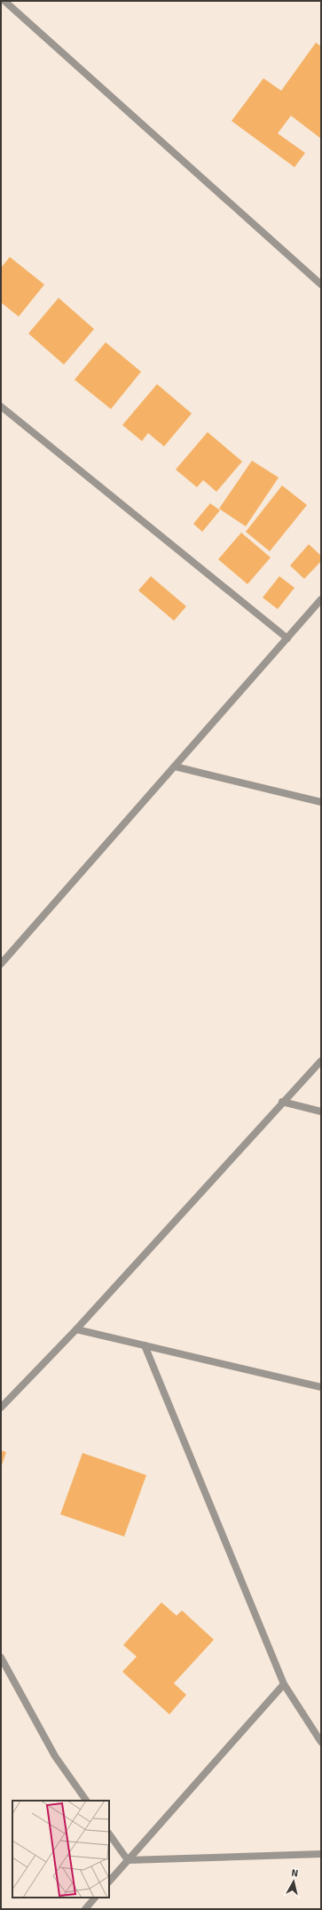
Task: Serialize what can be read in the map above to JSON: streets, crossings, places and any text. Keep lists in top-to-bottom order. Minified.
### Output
{"north":"top"}
